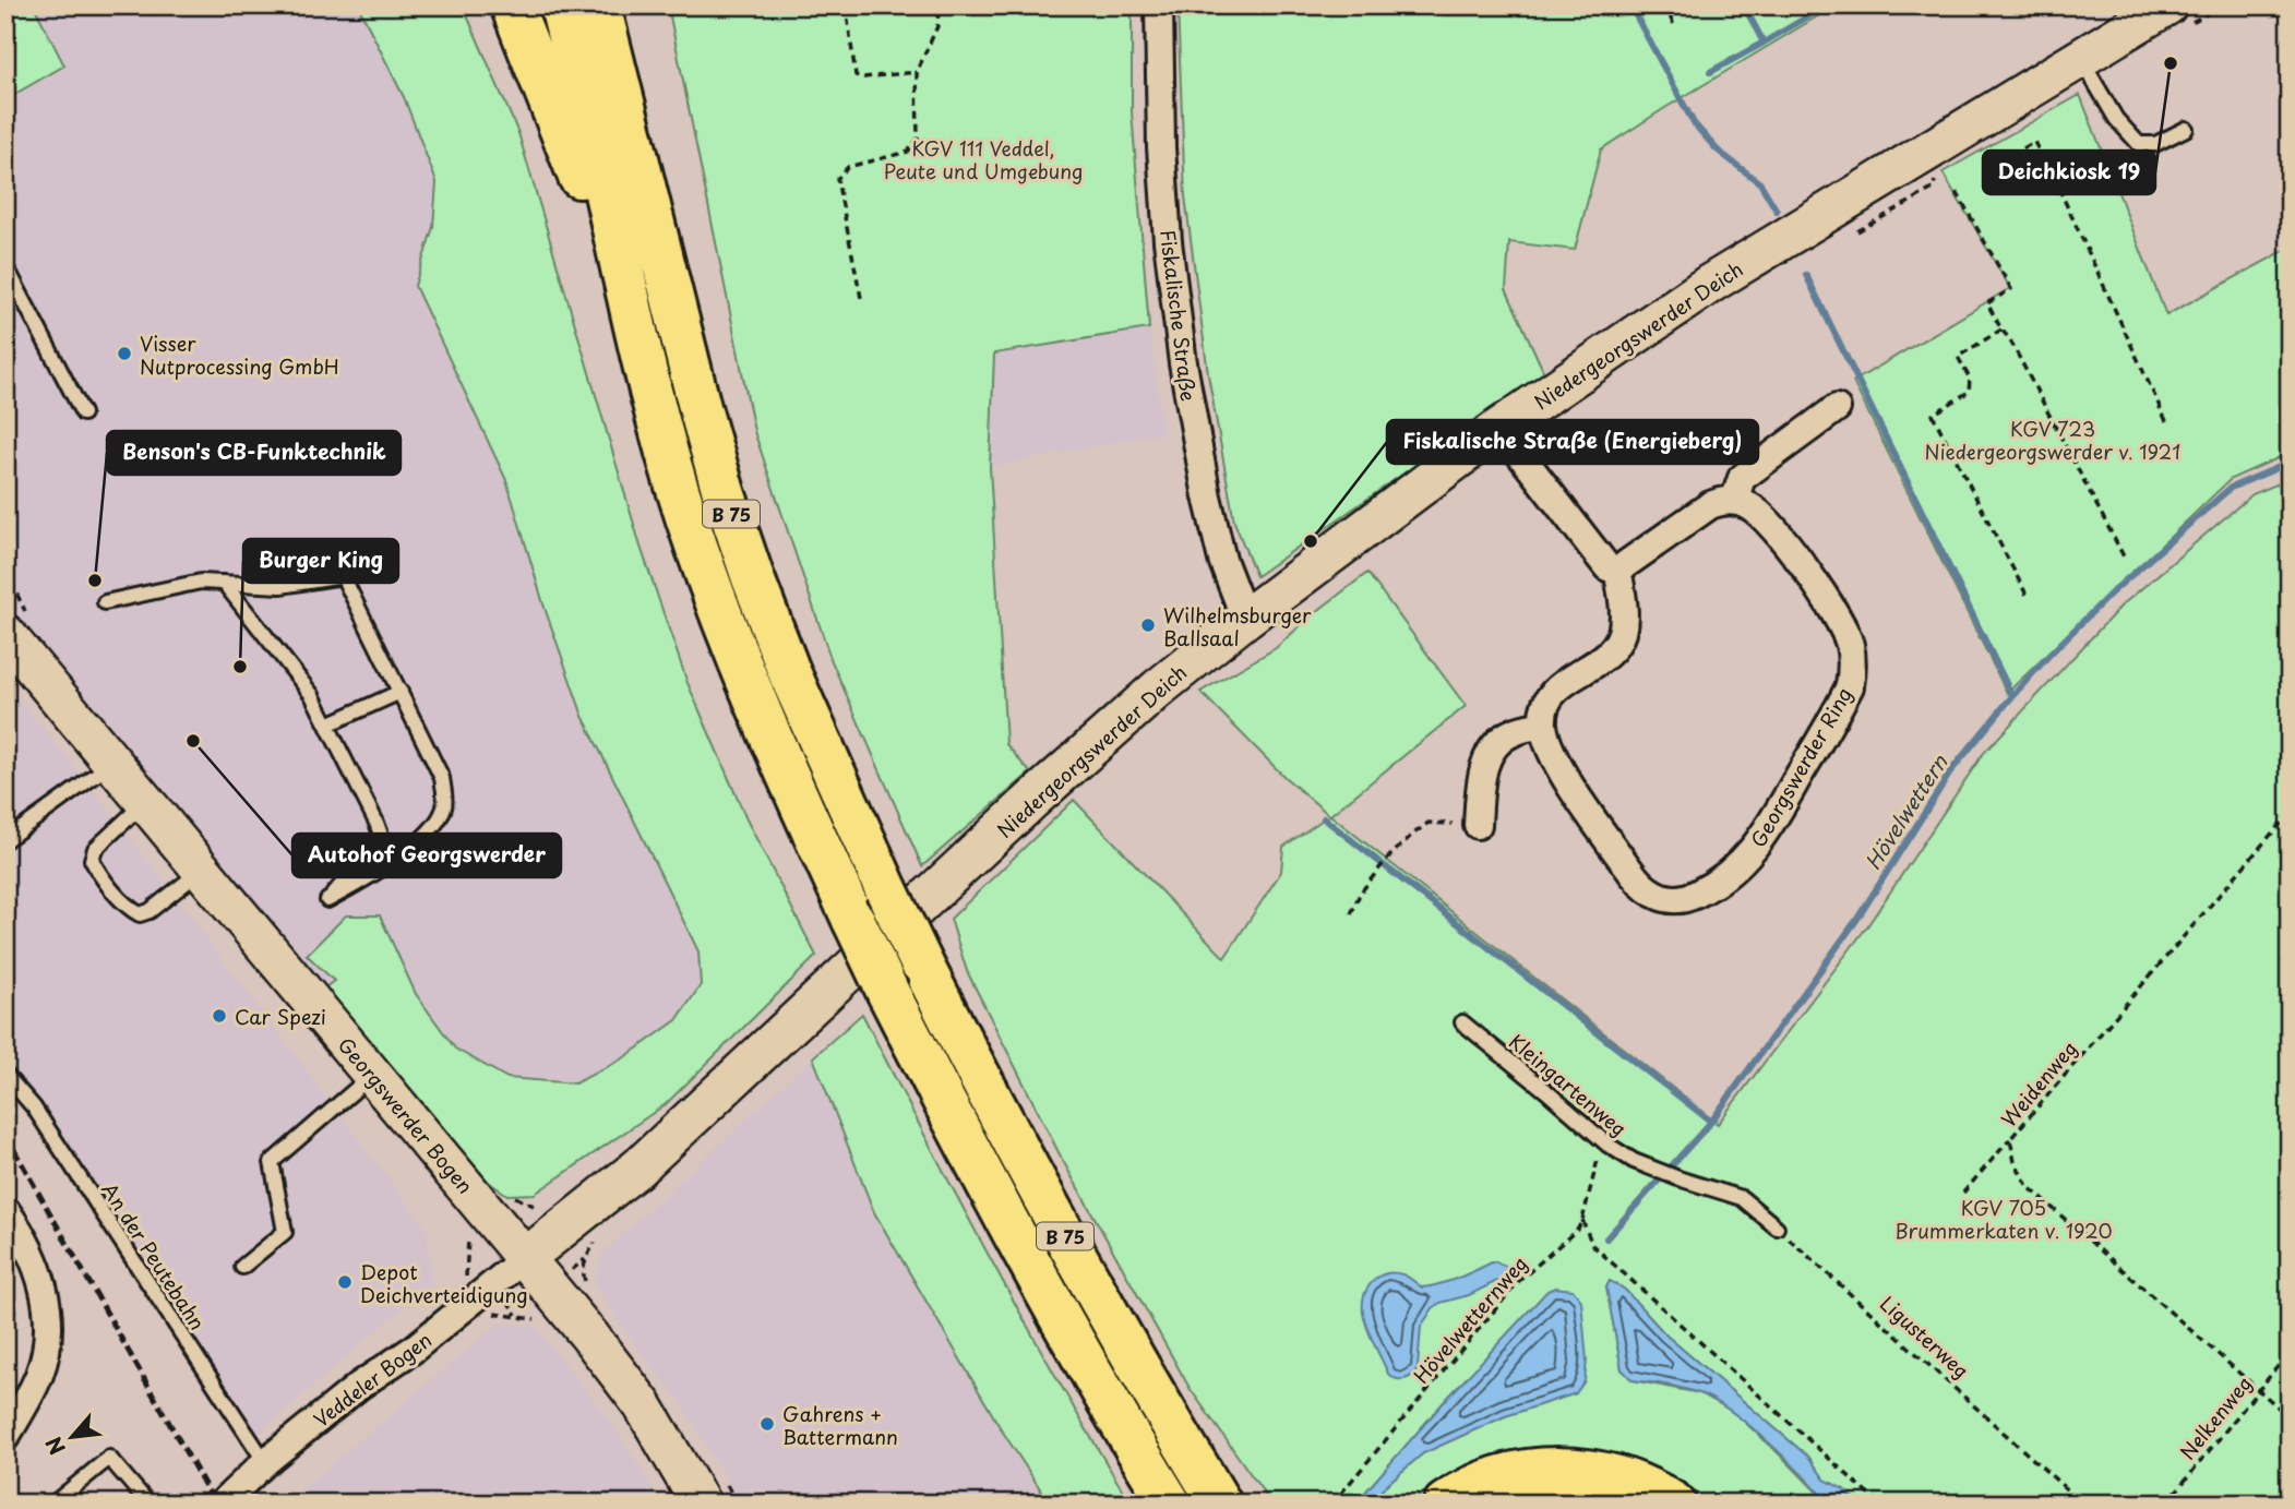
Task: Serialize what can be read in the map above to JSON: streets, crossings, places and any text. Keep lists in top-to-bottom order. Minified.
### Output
{"streets":{"highway":["B 75"],"street":["Fiskalische Straße","Niedergeorgswerder Deich","Georgswerder Ring","Georgswerder Bogen","Veddeler Bogen"],"lane":["Kleingartenweg","An der Peutebahn"],"path":["Weidenweg","Hövelwetternweg","Ligusterweg","Nelkenweg"]},"crossings":[["Fiskalische Straße","Niedergeorgswerder Deich"],["Niedergeorgswerder Deich","Georgswerder Bogen"],["Niedergeorgswerder Deich","Veddeler Bogen"],["Weidenweg","Nelkenweg"],["Kleingartenweg","Hövelwetternweg"],["Kleingartenweg","Ligusterweg"],["Georgswerder Bogen","Veddeler Bogen"],["An der Peutebahn","Veddeler Bogen"]],"water":["Hövelwettern"],"parks":["KGV 111 Veddel, Peute und Umgebung","KGV 723 Niedergeorgswerder v. 1921","KGV 705 Brummerkaten v. 1920"],"places":["Deichkiosk 19","Visser Nutprocessing GmbH","Fiskalische Straße (Energieberg)","Benson's CB-Funktechnik","Wilhelmsburger Ballsaal","Burger King","Autohof Georgswerder","Car Spezi","Depot Deichverteidigung","Gahrens + Battermann"],"north":"bottom left"}
